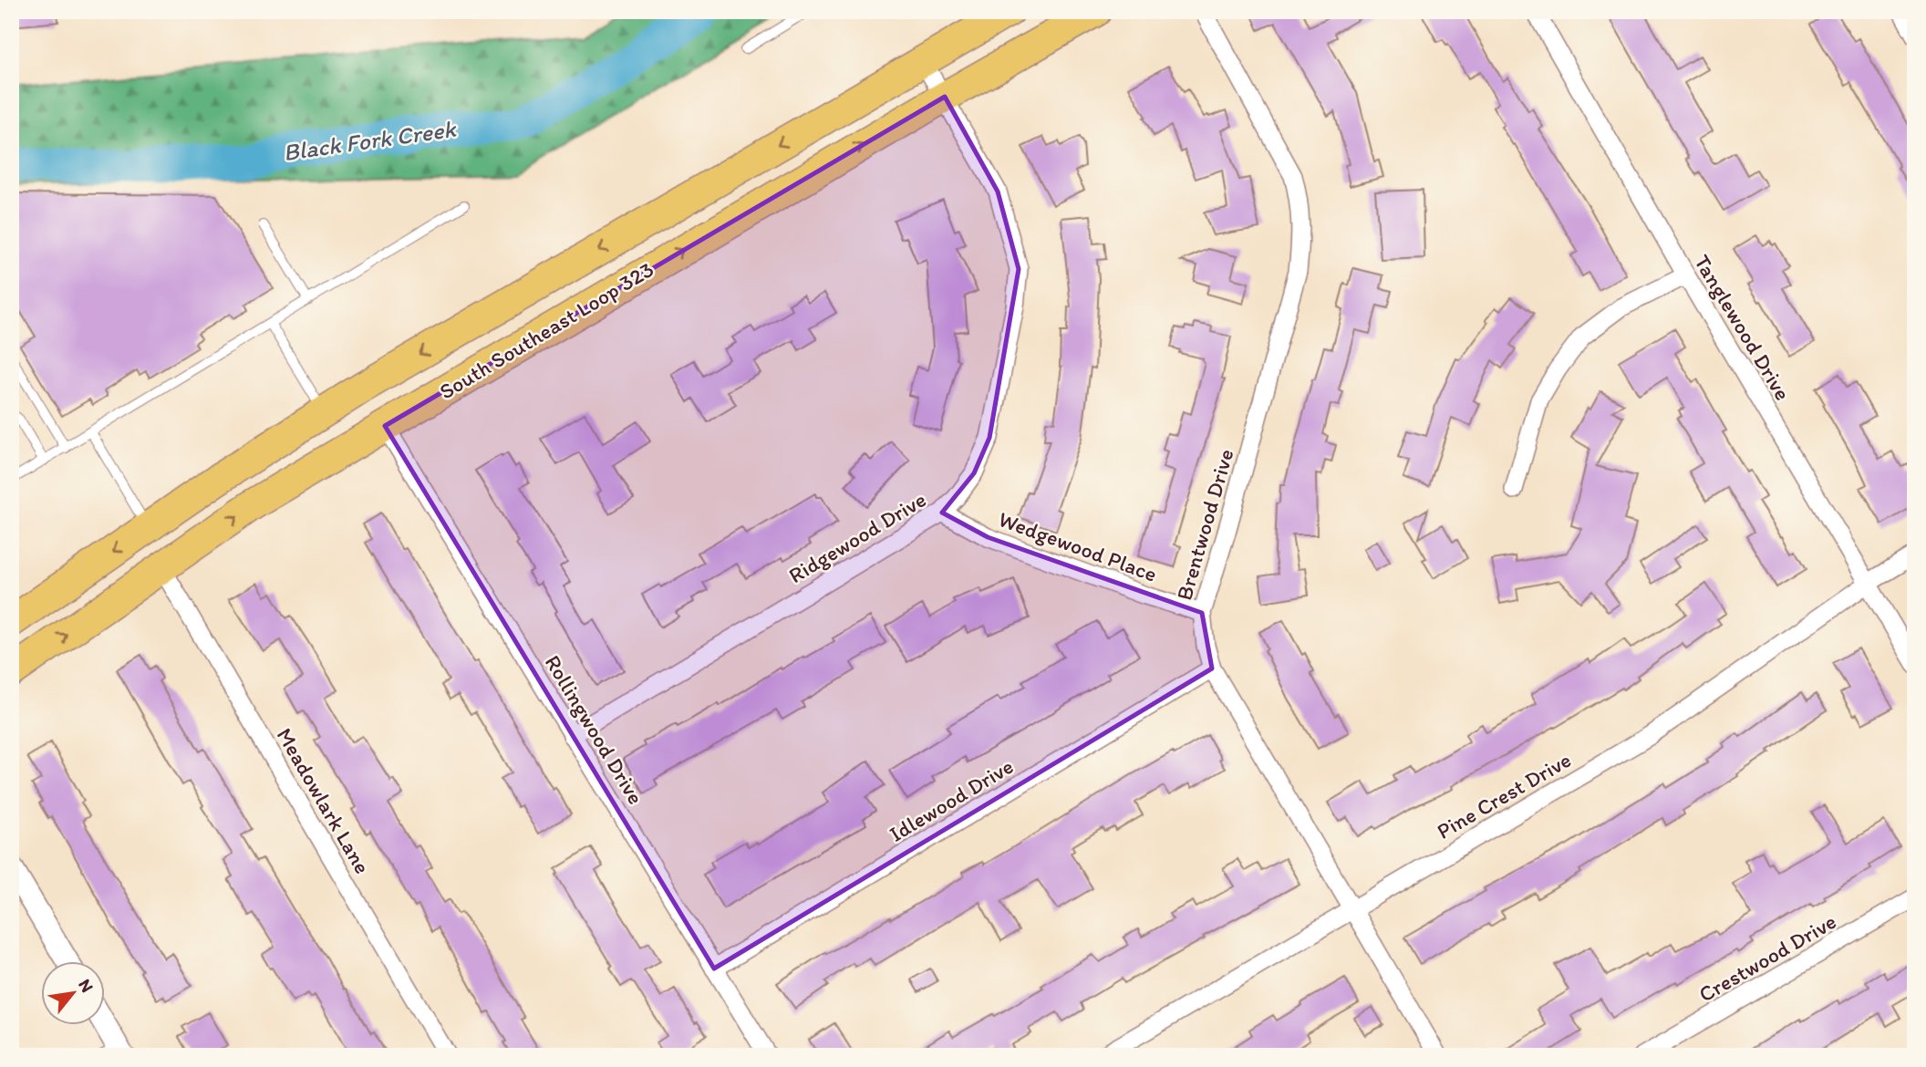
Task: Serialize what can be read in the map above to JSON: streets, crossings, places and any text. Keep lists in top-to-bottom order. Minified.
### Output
{"streets":{"highway":["South Southeast Loop 323"],"street":["Tanglewood Drive","Brentwood Drive","Ridgewood Drive","Wedgewood Place","Rollingwood Drive","Pine Crest Drive","Idlewood Drive","Meadowlark Lane","Crestwood Drive"]},"crossings":[["Tanglewood Drive","Pine Crest Drive"],["South Southeast Loop 323","Ridgewood Drive"],["South Southeast Loop 323","Rollingwood Drive"],["South Southeast Loop 323","Meadowlark Lane"],["Brentwood Drive","Wedgewood Place"],["Brentwood Drive","Pine Crest Drive"],["Brentwood Drive","Idlewood Drive"],["Ridgewood Drive","Wedgewood Place"],["Ridgewood Drive","Rollingwood Drive"],["Rollingwood Drive","Idlewood Drive"]],"water":["Black Fork Creek"],"north":"top right"}
